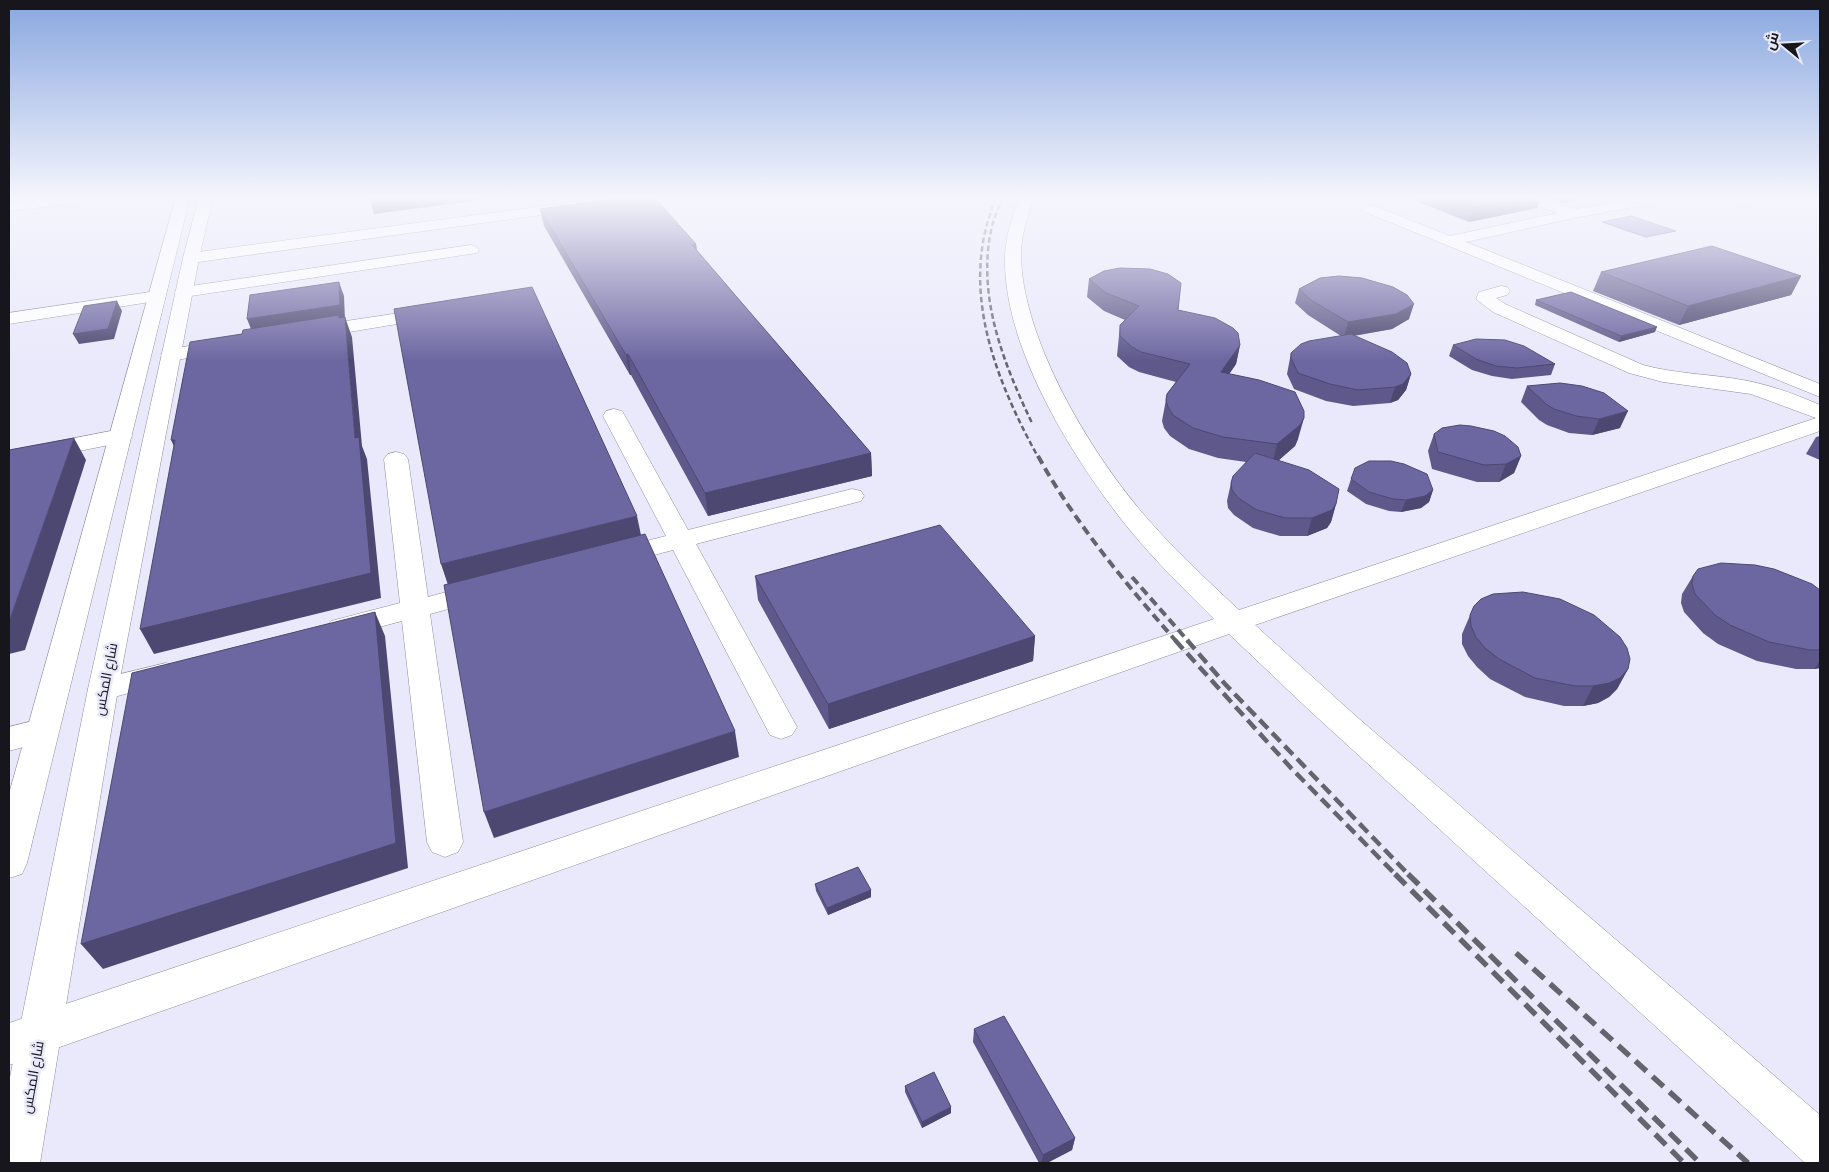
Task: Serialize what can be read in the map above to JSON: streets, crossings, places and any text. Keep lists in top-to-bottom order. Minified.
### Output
{"streets":{"main road":["شارع المكس"]},"north":"left"}
